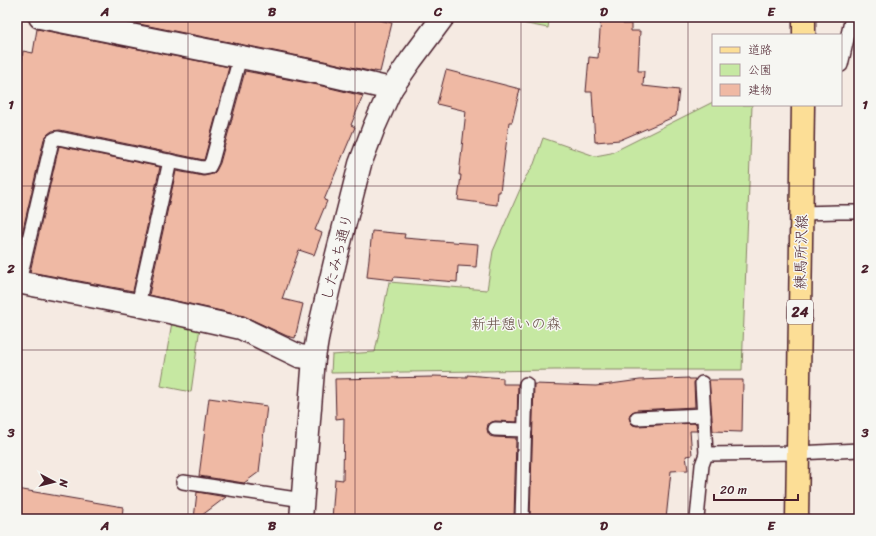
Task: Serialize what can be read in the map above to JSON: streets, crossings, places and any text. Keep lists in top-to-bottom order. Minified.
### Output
{"streets":{"main road":["練馬所沢線","24"],"street":["したみち通り"]},"parks":["新井憩いの森"],"legend":["道路","公園","建物"],"scale_bar":"20 m","north":"right","grid":{"columns":["A","B","C","D","E"],"rows":["1","2","3"]}}
